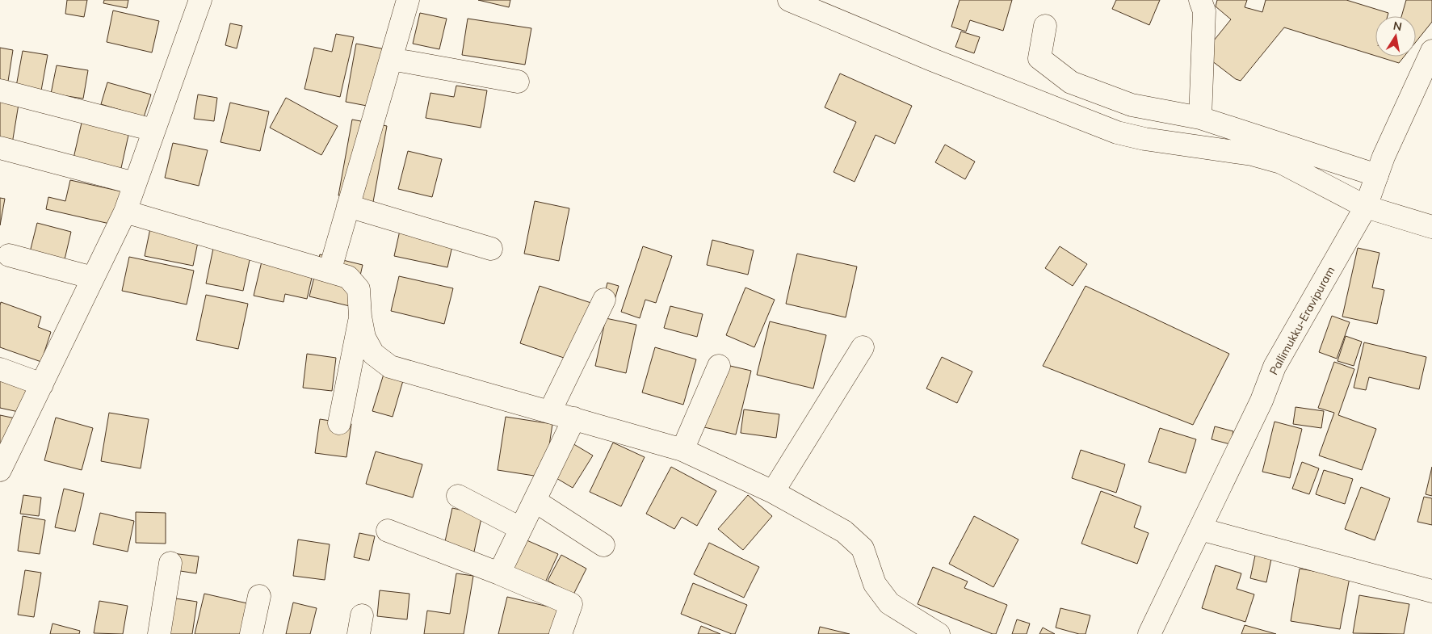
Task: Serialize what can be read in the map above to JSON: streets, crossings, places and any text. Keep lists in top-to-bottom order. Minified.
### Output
{"streets":{"street":["Pallimukku-Eravipuram"]},"north":"top"}
